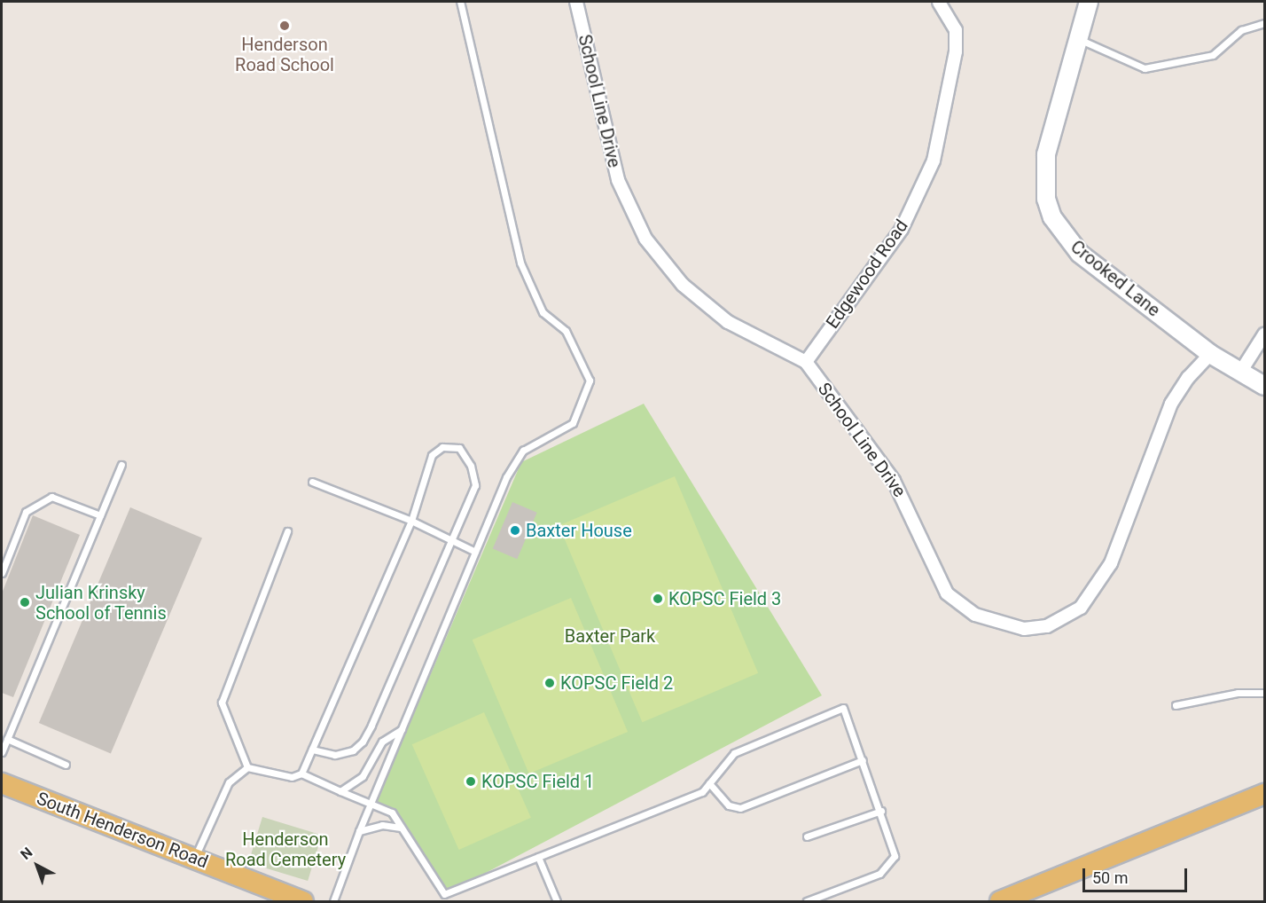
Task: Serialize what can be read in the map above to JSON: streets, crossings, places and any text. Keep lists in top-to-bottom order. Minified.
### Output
{"streets":{"main road":["South Henderson Road"],"street":["School Line Drive","Edgewood Road","Crooked Lane"]},"crossings":[["School Line Drive","Edgewood Road"],["School Line Drive","Crooked Lane"]],"parks":["Baxter Park","Henderson Road Cemetery"],"places":["Henderson Road School","Baxter House","KOPSC Field 3","Julian Krinsky School of Tennis","KOPSC Field 2","KOPSC Field 1"],"scale_bar":"50 m","north":"top left"}
